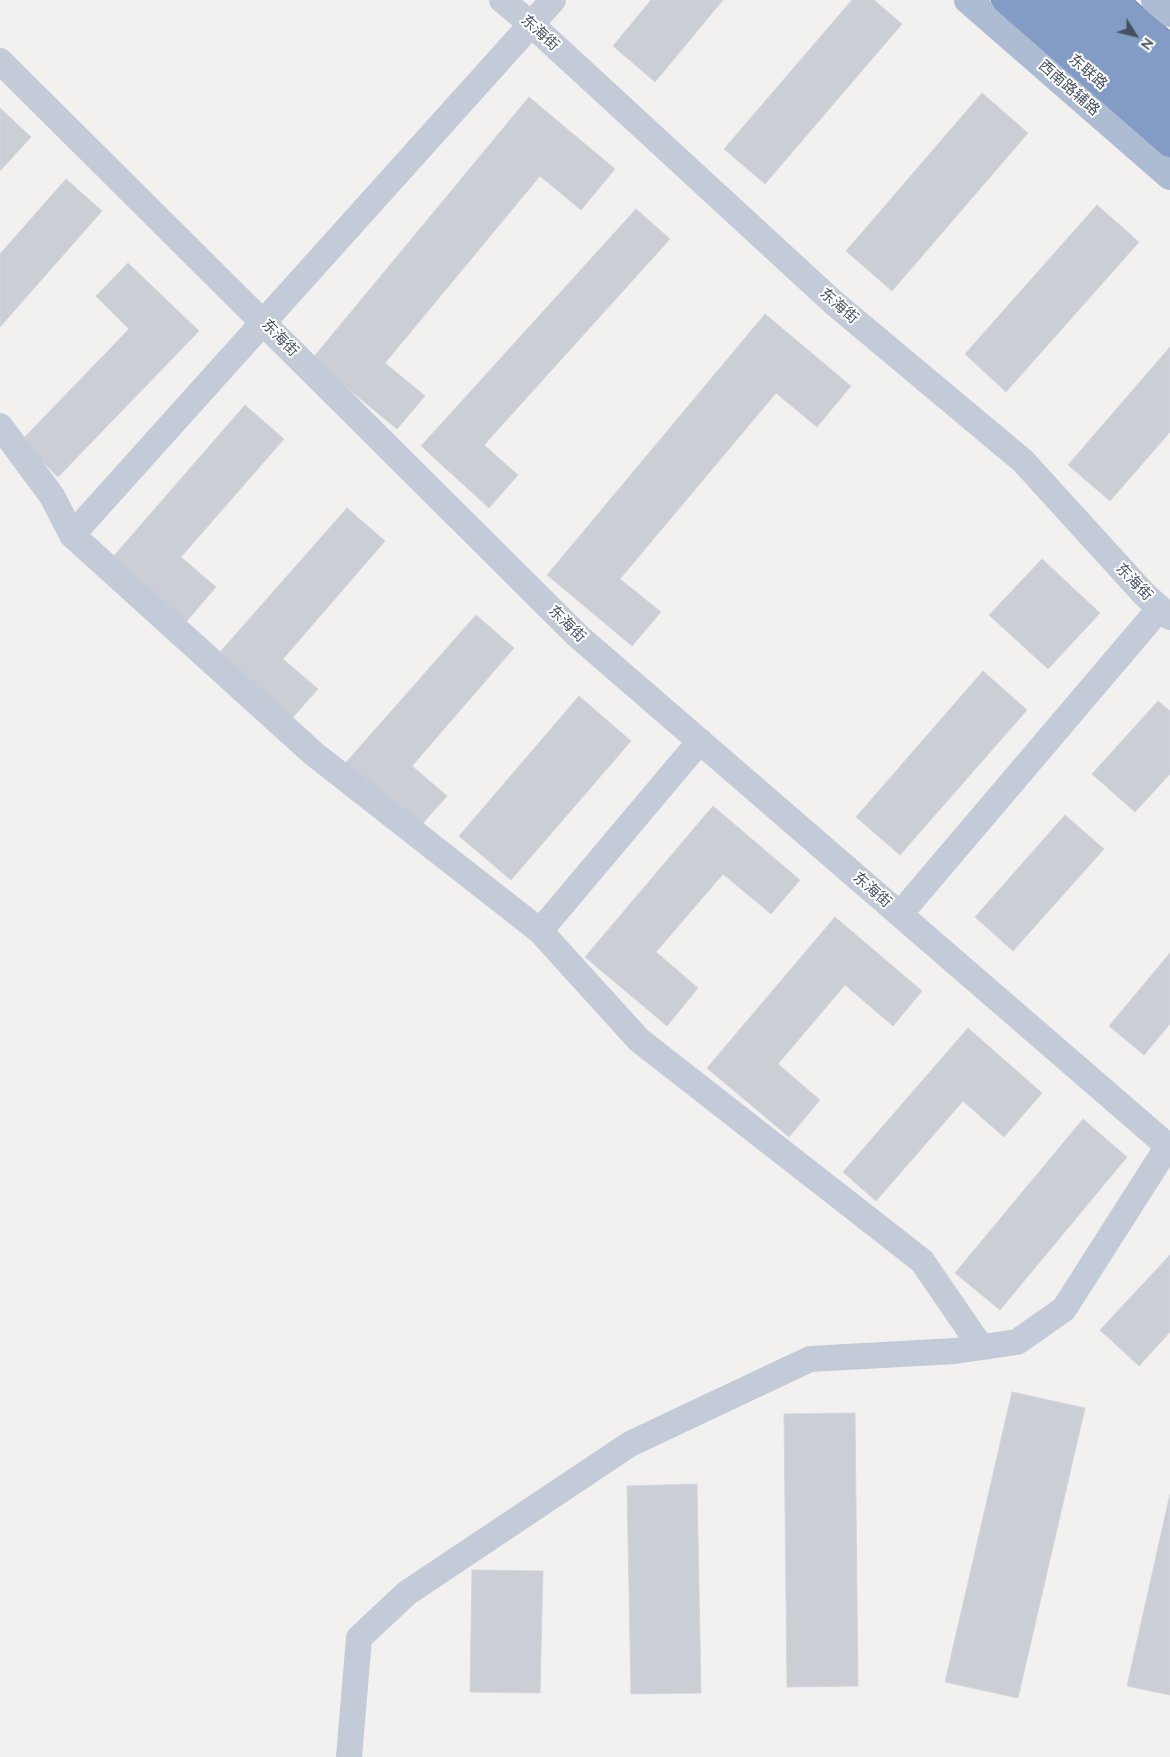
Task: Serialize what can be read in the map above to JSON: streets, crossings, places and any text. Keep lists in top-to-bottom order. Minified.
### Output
{"streets":{"highway":["东联路"],"main road":["西南路辅路"],"street":["东海街"]},"north":"bottom right"}
